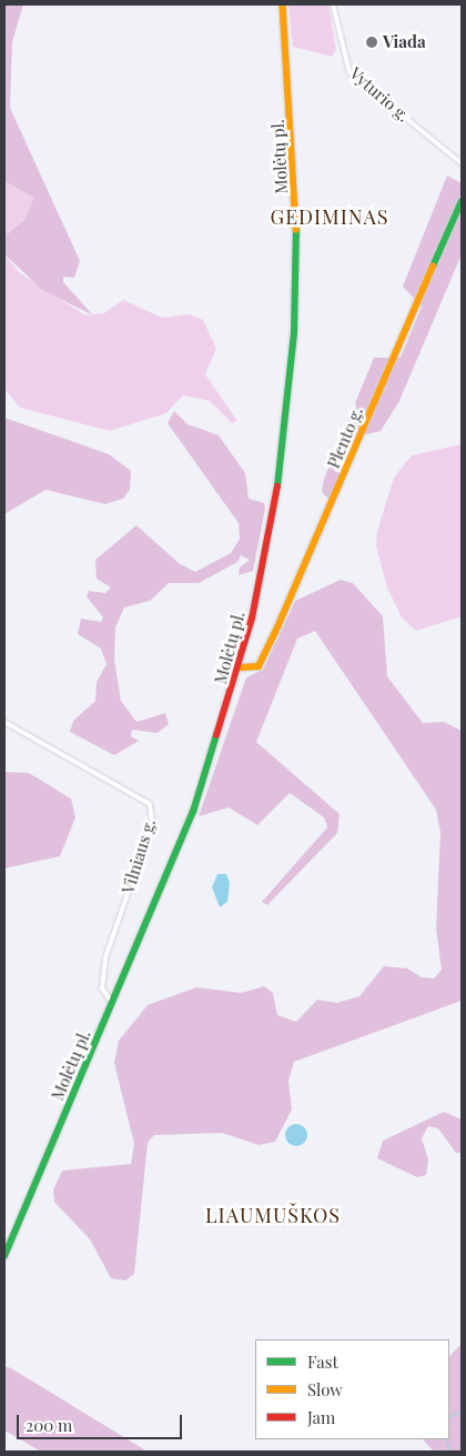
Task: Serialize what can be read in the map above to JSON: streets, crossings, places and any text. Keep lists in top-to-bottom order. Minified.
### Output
{"streets":{"main road":["Molėtų pl.","Plento g."],"street":["Vyturio g.","Vilniaus g."]},"crossings":[["Molėtų pl.","Plento g."],["Molėtų pl.","Vilniaus g."]],"districts":["GEDIMINAS","LIAUMUŠKOS"],"places":["Viada"],"legend":["Fast","Slow","Jam"],"scale_bar":"200 m"}
